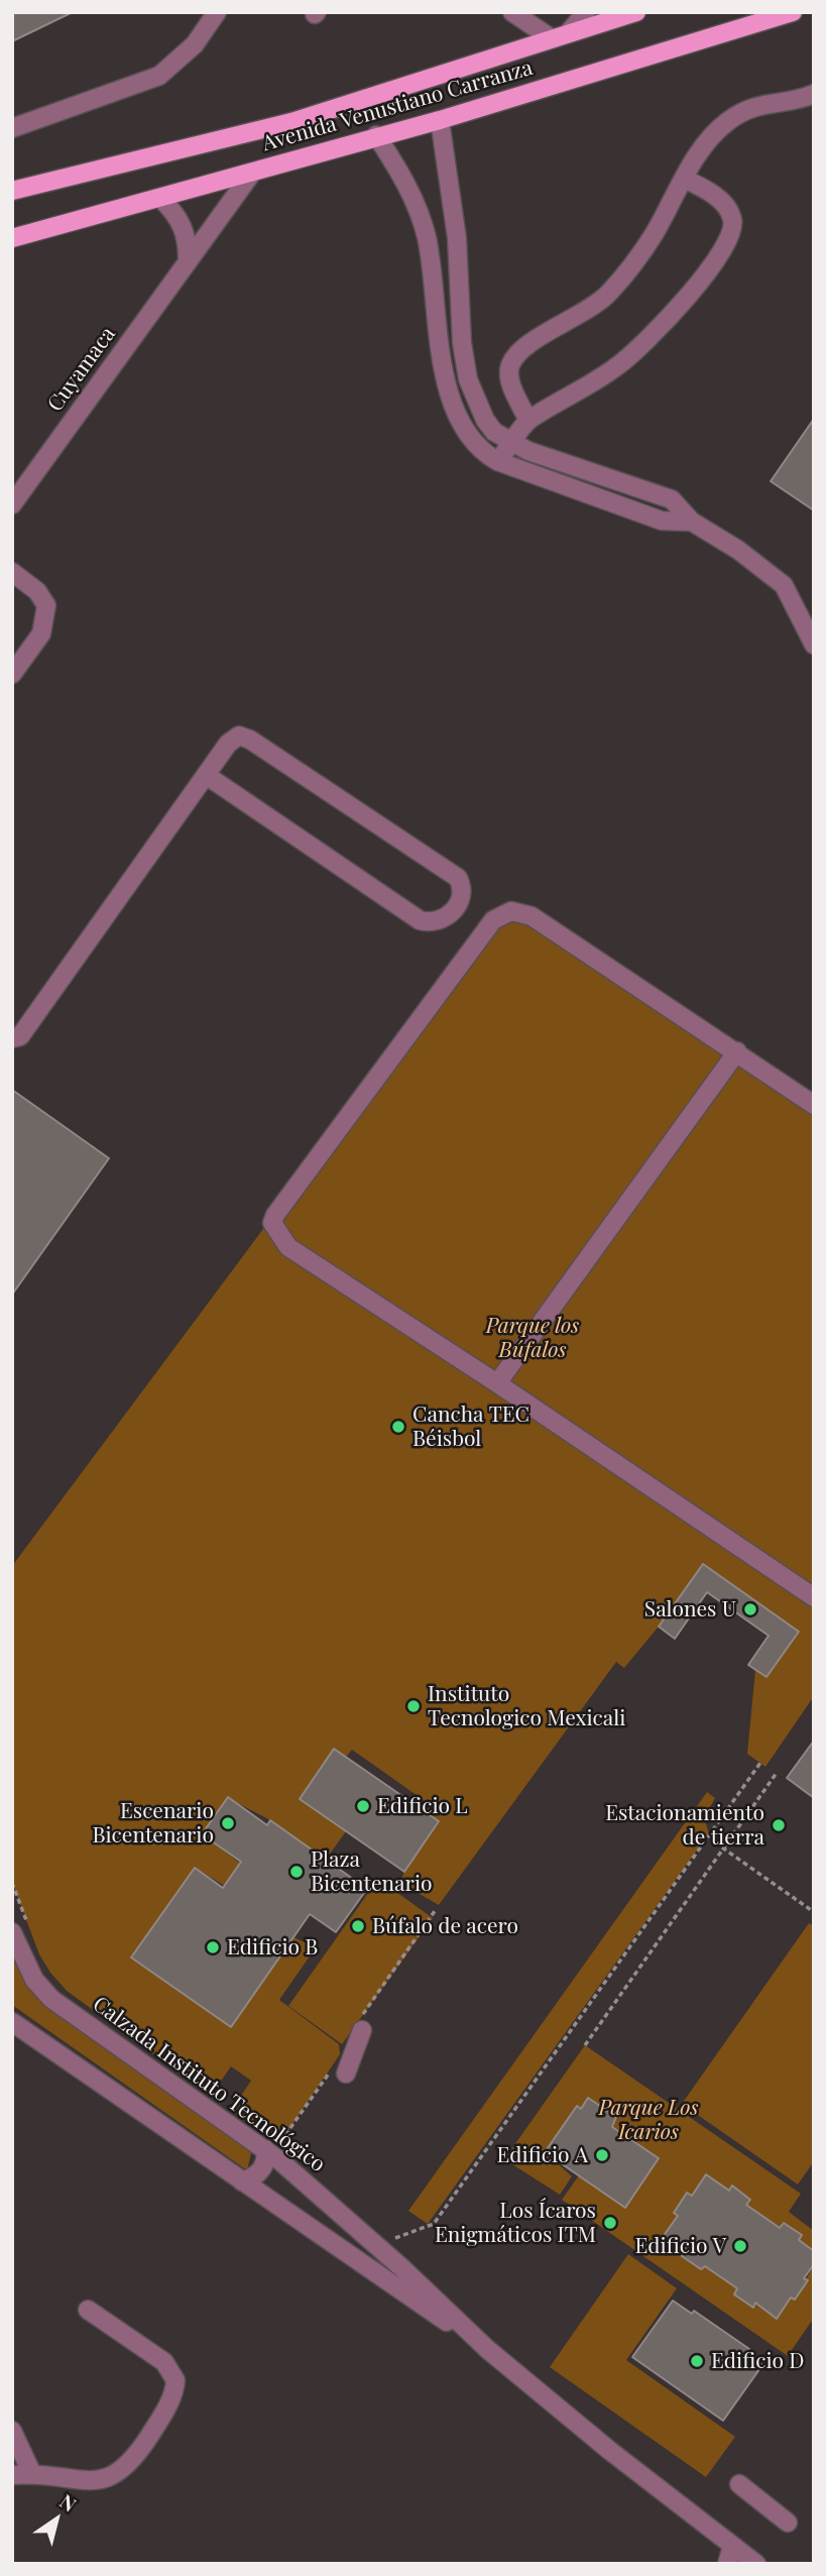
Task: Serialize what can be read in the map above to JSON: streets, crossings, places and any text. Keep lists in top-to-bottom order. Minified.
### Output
{"streets":{"main road":["Avenida Venustiano Carranza"],"street":["Cuyamaca","Calzada Instituto Tecnológico"]},"crossings":[["Avenida Venustiano Carranza","Cuyamaca"]],"parks":["Parque los Búfalos","Parque Los Icarios"],"places":["Cancha TEC Béisbol","Salones U","Instituto Tecnologico Mexicali","Edificio L","Escenario Bicentenario","Estacionamiento de tierra","Plaza Bicentenario","Búfalo de acero","Edificio B","Edificio A","Los Ícaros Enigmáticos ITM","Edificio V","Edificio D"],"north":"top right"}
